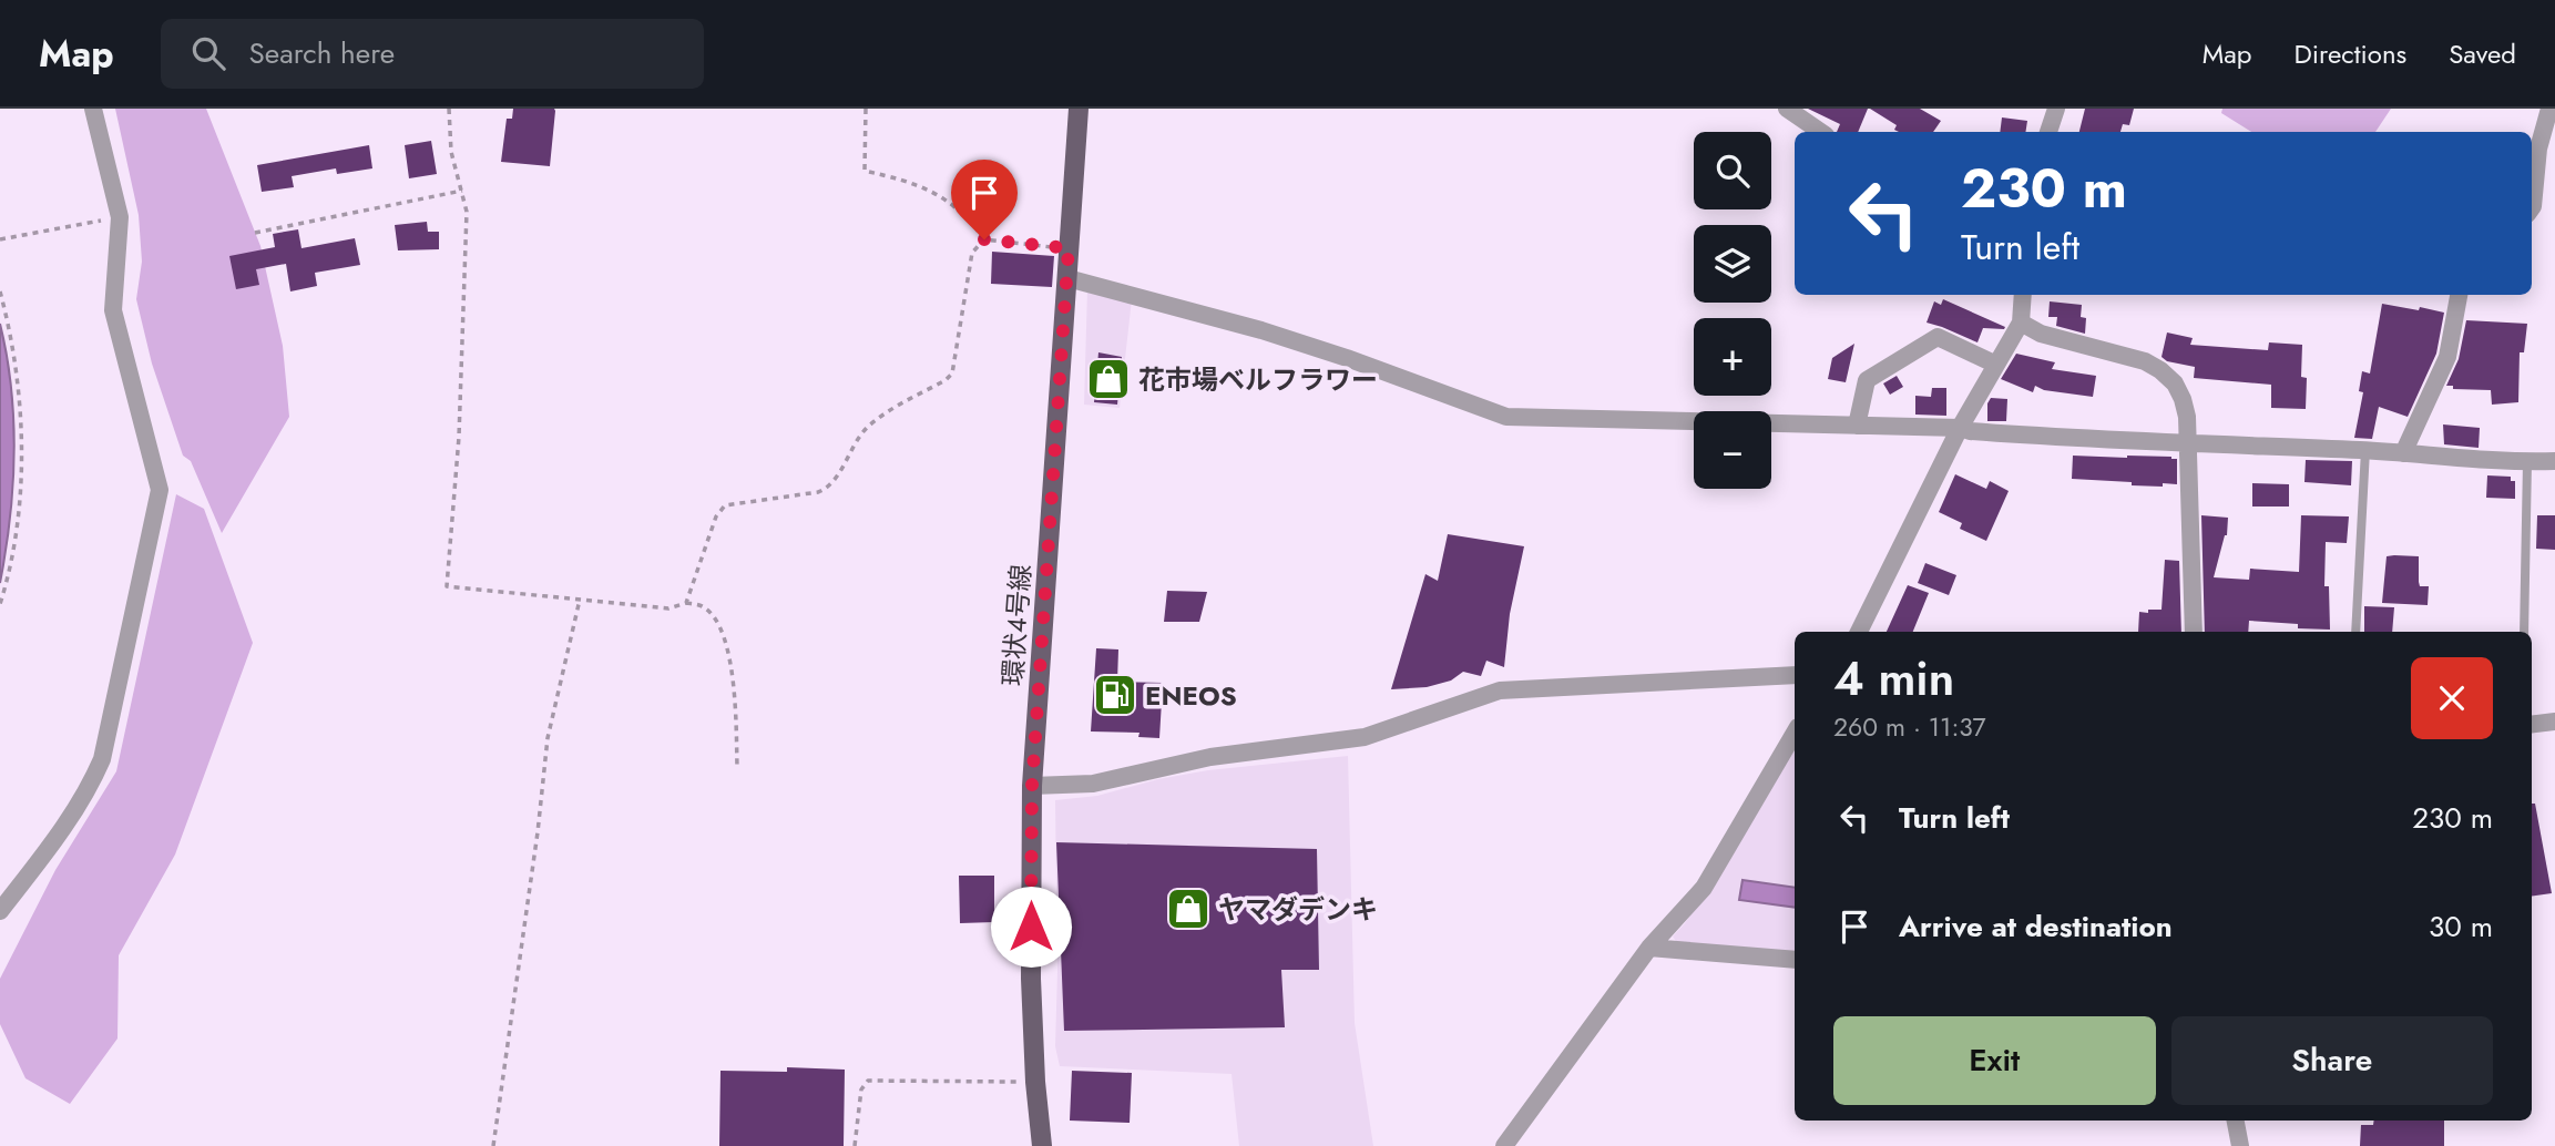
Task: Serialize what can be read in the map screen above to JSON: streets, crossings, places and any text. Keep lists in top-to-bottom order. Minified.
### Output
{"streets":{"main road":["環状4号線"]},"places":{"shop":["花市場ベルフラワー","ヤマダデンキ"],"fuel station":["ENEOS"]},"page":{"header":"Map","search":"Search here","nav":["Map","Directions","Saved"],"map_buttons":["+","−"],"turn":["230 m","Turn left"],"heading":["4 min","260 m · 11:37"],"list":[{"name":"Turn left","value":"230 m"},{"name":"Arrive at destination","value":"30 m"}],"buttons":["Exit","Share"]}}
